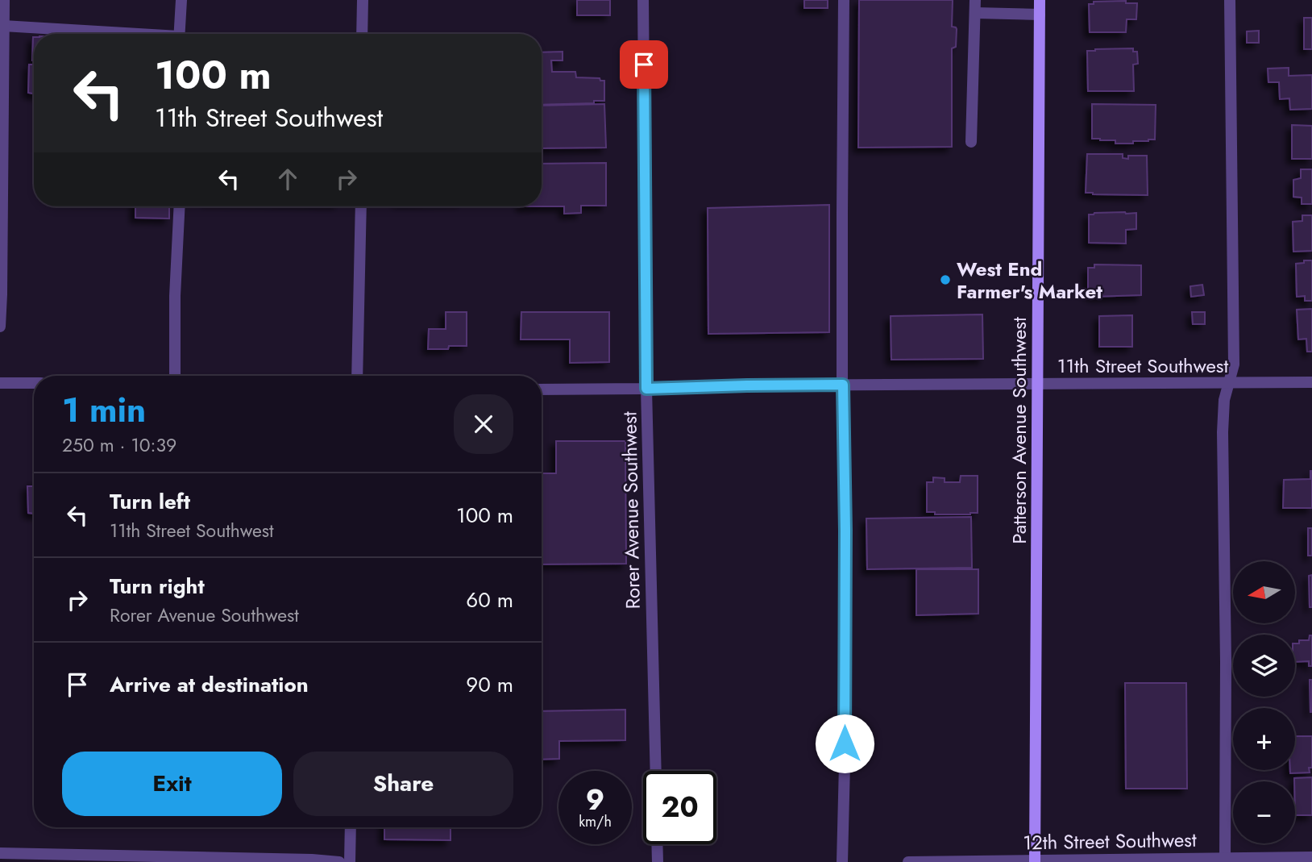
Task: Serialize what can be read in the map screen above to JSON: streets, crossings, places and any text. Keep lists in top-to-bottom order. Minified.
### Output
{"streets":{"main road":["Patterson Avenue Southwest"],"street":["11th Street Southwest","Rorer Avenue Southwest","12th Street Southwest"]},"crossings":[["11th Street Southwest","Patterson Avenue Southwest"],["11th Street Southwest","Rorer Avenue Southwest"],["Patterson Avenue Southwest","12th Street Southwest"]],"places":["West End Farmer's Market"],"north":"left","page":{"turn":["100 m","11th Street Southwest"],"heading":["1 min","250 m · 10:39"],"list":[{"name":"Turn left","note":"11th Street Southwest","value":"100 m"},{"name":"Turn right","note":"Rorer Avenue Southwest","value":"60 m"},{"name":"Arrive at destination","value":"90 m"}],"map_buttons":["+","−"],"buttons":["Exit","Share"],"speed":"9 km/h","limit":"20"}}
